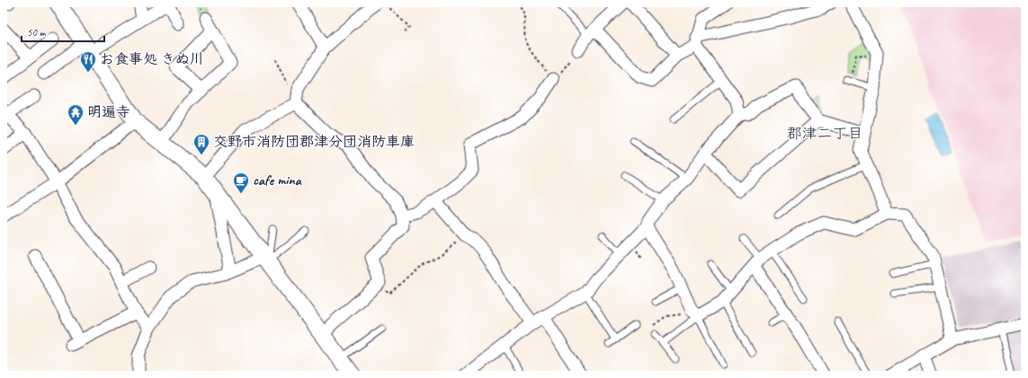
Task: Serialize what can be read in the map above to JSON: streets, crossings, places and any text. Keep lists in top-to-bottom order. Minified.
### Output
{"districts":["郡津二丁目"],"places":{"restaurant":["お食事処 きぬ川"],"temple":["明遍寺"],"building":["交野市消防団郡津分団消防車庫"],"cafe":["cafe mina"]},"scale_bar":"50 m"}
